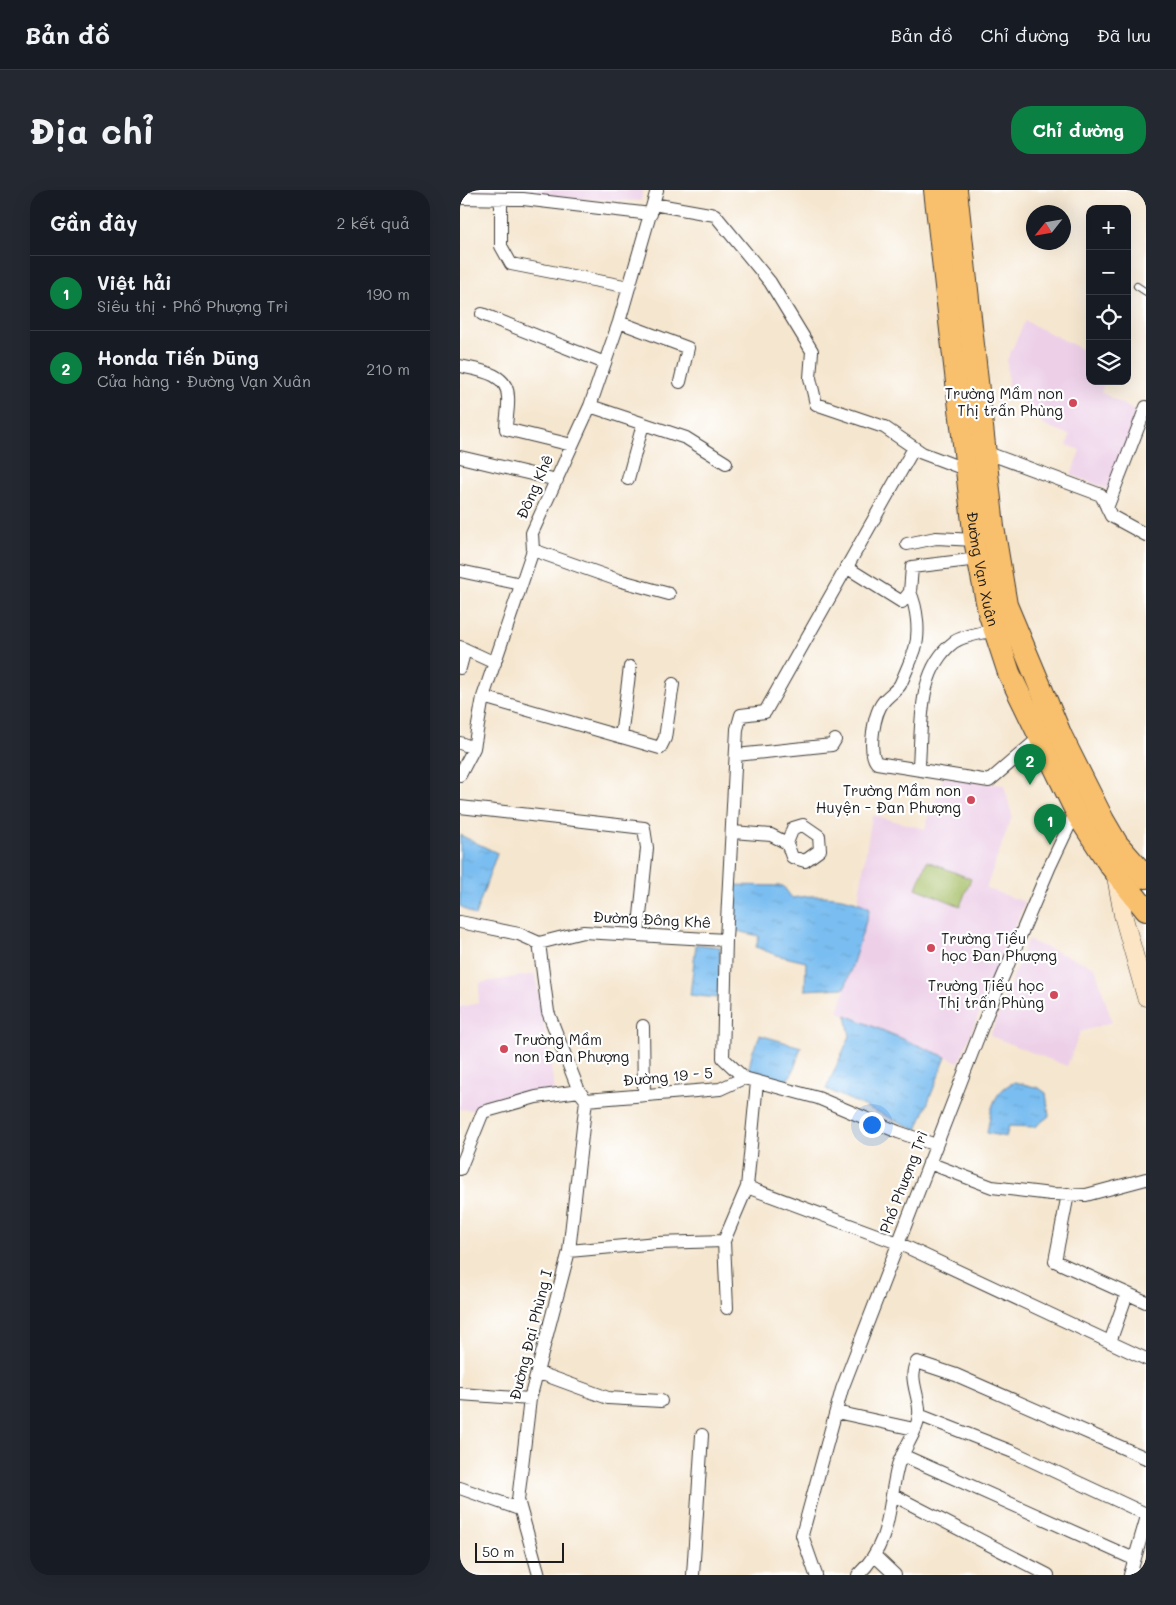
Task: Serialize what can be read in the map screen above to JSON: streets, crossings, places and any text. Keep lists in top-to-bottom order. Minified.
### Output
{"streets":{"highway":["Đường Vạn Xuân"],"street":["Đông Khê","Đường Đông Khê","Đường 19 - 5","Phố Phượng Trì","Đường Đại Phùng I"]},"crossings":[["Đường Vạn Xuân","Phố Phượng Trì"],["Đường 19 - 5","Đường Đại Phùng I"]],"places":["Trường Mầm non Thị trấn Phùng","Trường Mầm non Huyện - Đan Phượng","Trường Tiểu học Đan Phượng","Trường Tiểu học Thị trấn Phùng","Trường Mầm non Đan Phượng"],"scale_bar":"50 m","north":"bottom left","page":{"header":"Bản đồ","nav":["Bản đồ","Chỉ đường","Đã lưu"],"buttons":"Chỉ đường","title":"Địa chỉ","heading":["Gần đây","2 kết quả"],"map_buttons":["+","−"],"list":[{"mark":"1","name":"Việt hải","note":"Siêu thị · Phố Phượng Trì","value":"190 m"},{"mark":"2","name":"Honda Tiến Dũng","note":"Cửa hàng · Đường Vạn Xuân","value":"210 m"}],"pins":["2","1"],"scale":"50 m"}}
